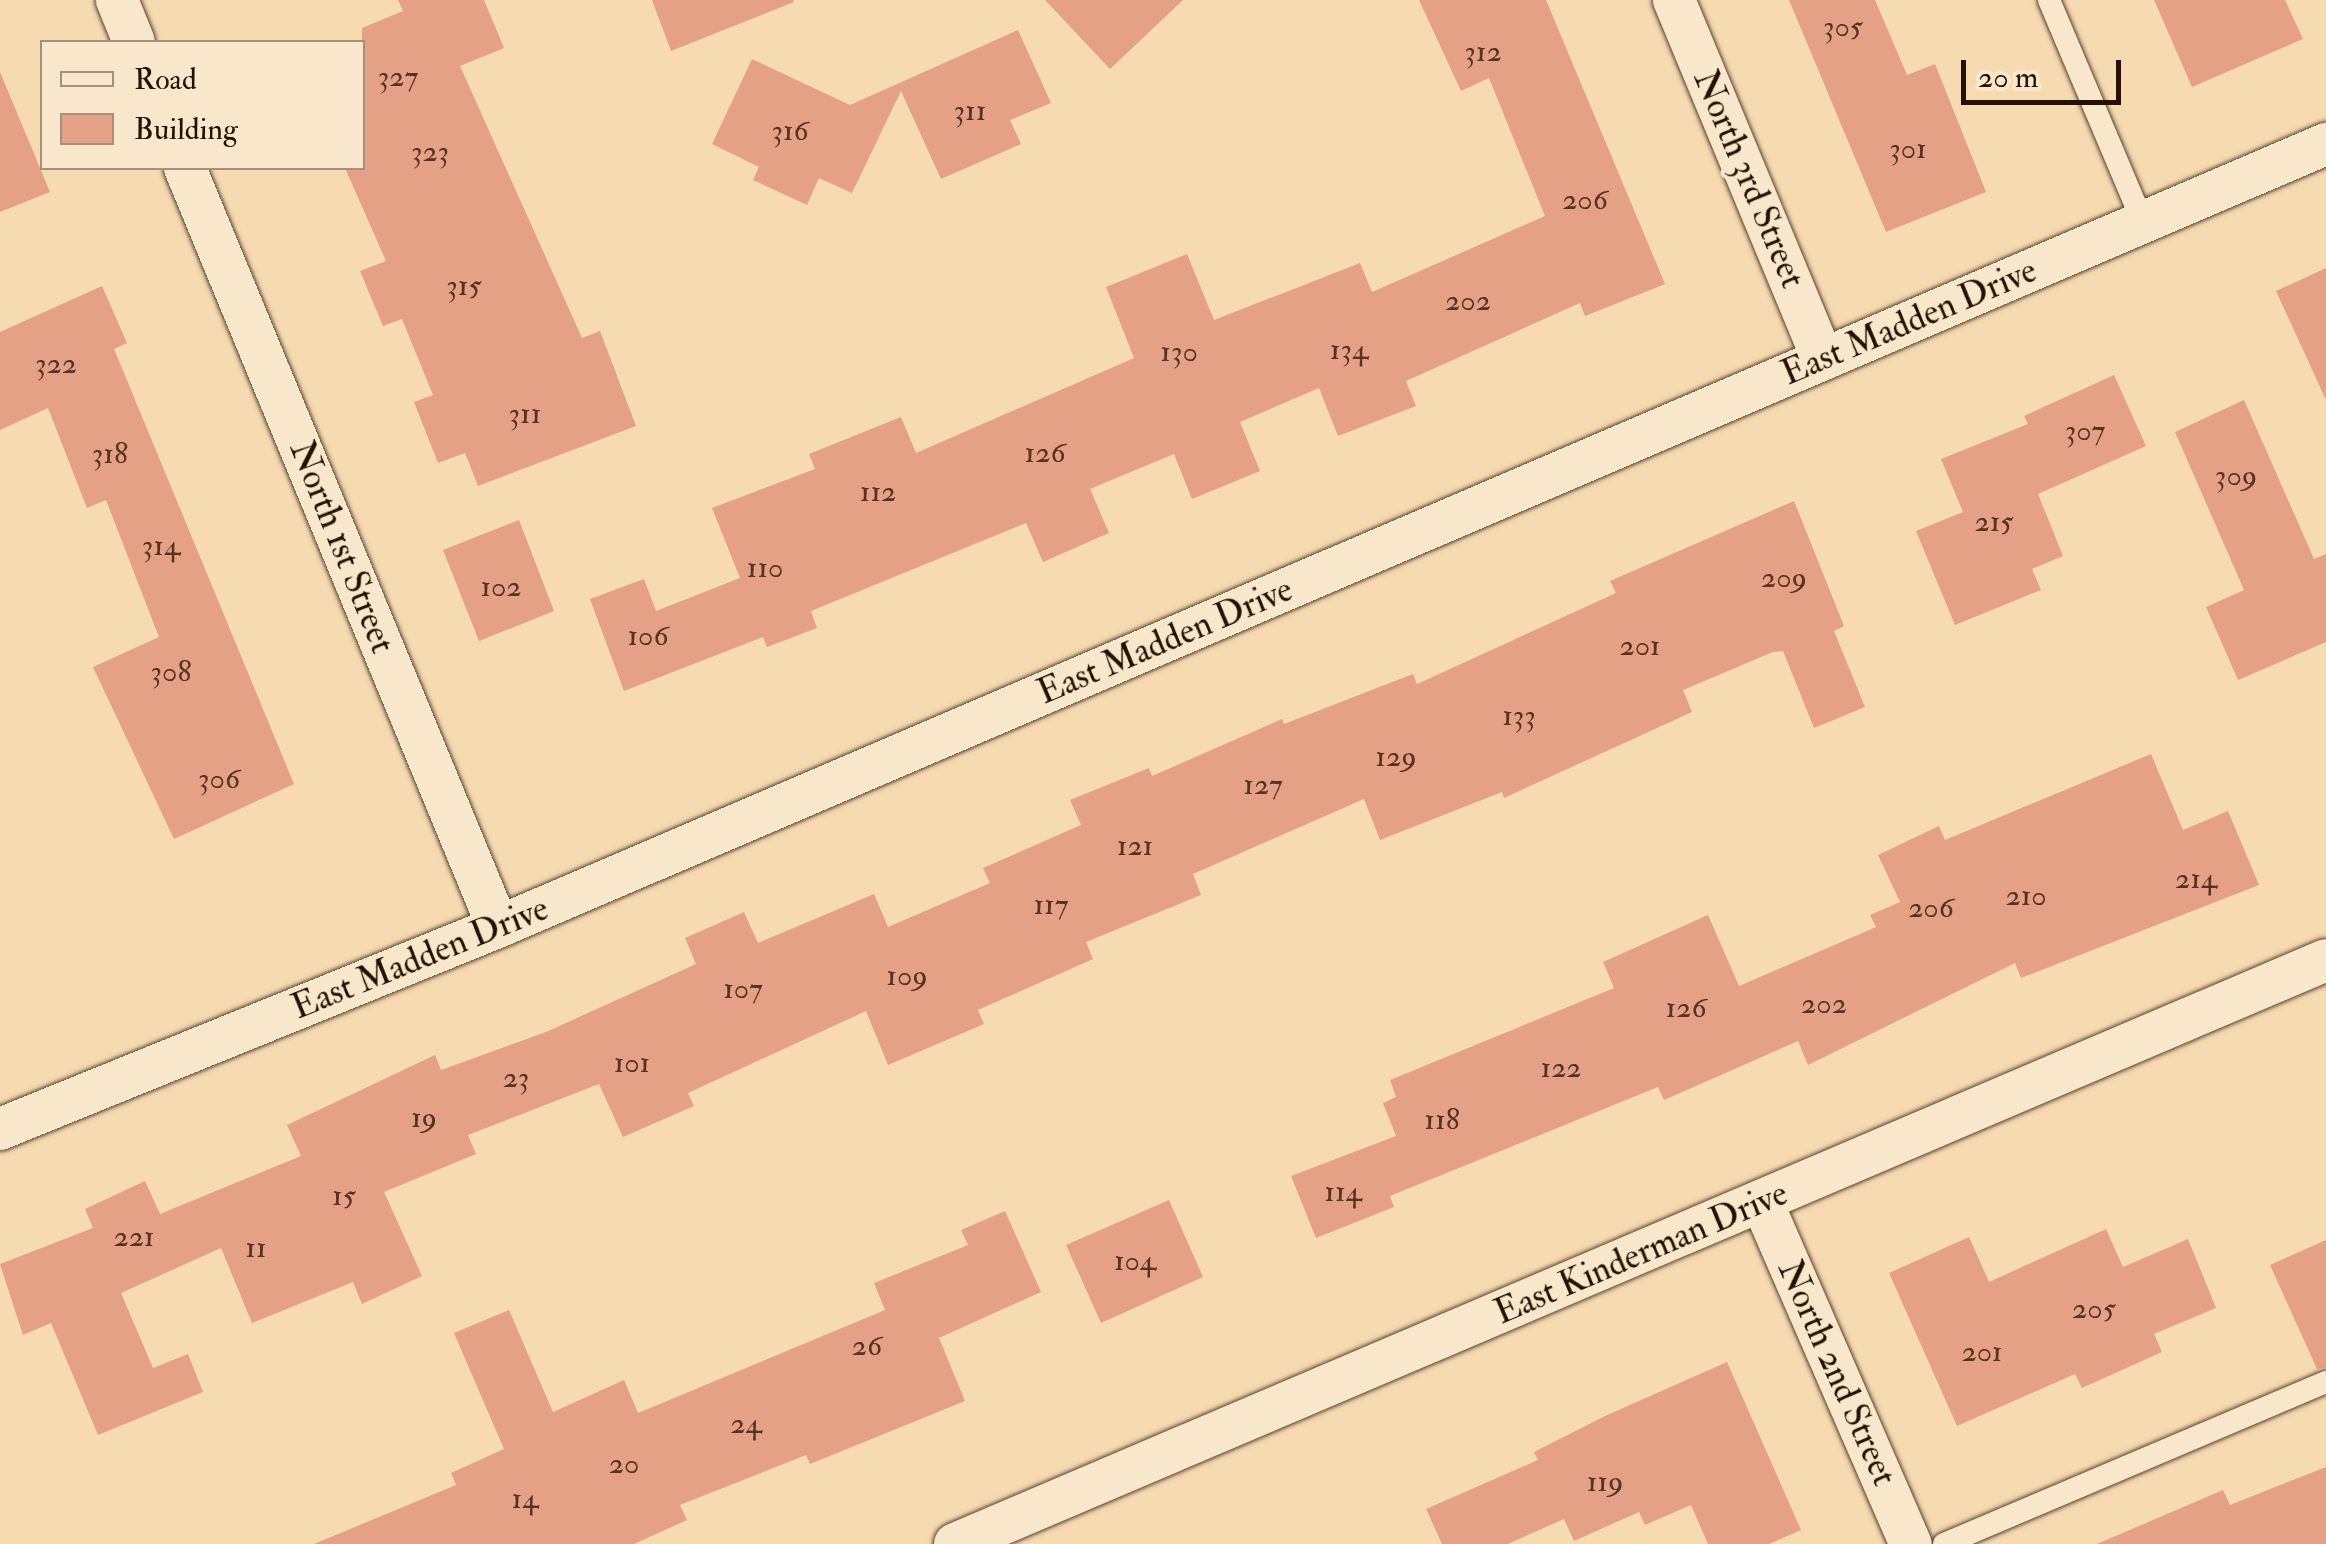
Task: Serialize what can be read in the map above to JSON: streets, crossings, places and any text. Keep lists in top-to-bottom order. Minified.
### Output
{"streets":{"street":["North 3rd Street","East Madden Drive","North 1st Street","East Kinderman Drive","North 2nd Street"]},"crossings":[["North 3rd Street","East Madden Drive"],["East Madden Drive","North 1st Street"],["East Kinderman Drive","North 2nd Street"]],"house_numbers":["305","312","327","311","316","301","323","206","315","202","134","130","322","311","307","126","318","309","112","215","314","110","209","102","106","201","308","133","129","306","127","121","214","210","117","206","109","107","202","126","101","122","23","19","118","114","15","221","11","104","205","26","201","24","20","119","14"],"legend":["Road","Building"],"scale_bar":"20 m"}
